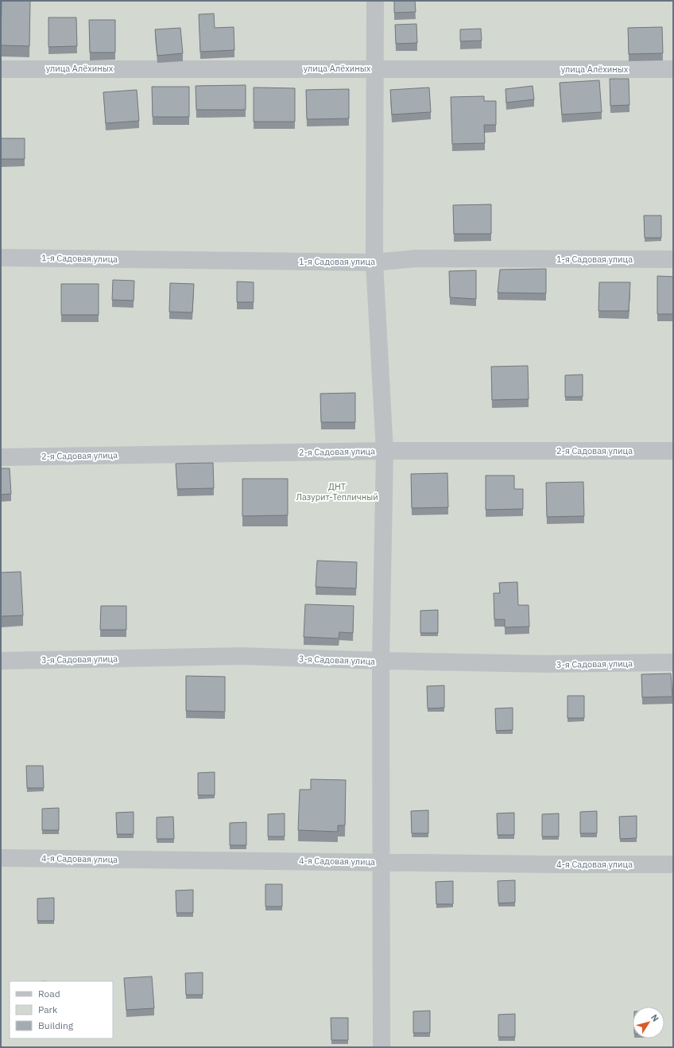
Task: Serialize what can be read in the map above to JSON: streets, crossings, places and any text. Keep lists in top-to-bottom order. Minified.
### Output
{"streets":{"street":["улица Алёхиных","1-я Садовая улица","2-я Садовая улица","3-я Садовая улица","4-я Садовая улица"]},"parks":["ДНТ Лазурит-Тепличный"],"legend":["Road","Park","Building"],"north":"top right"}
